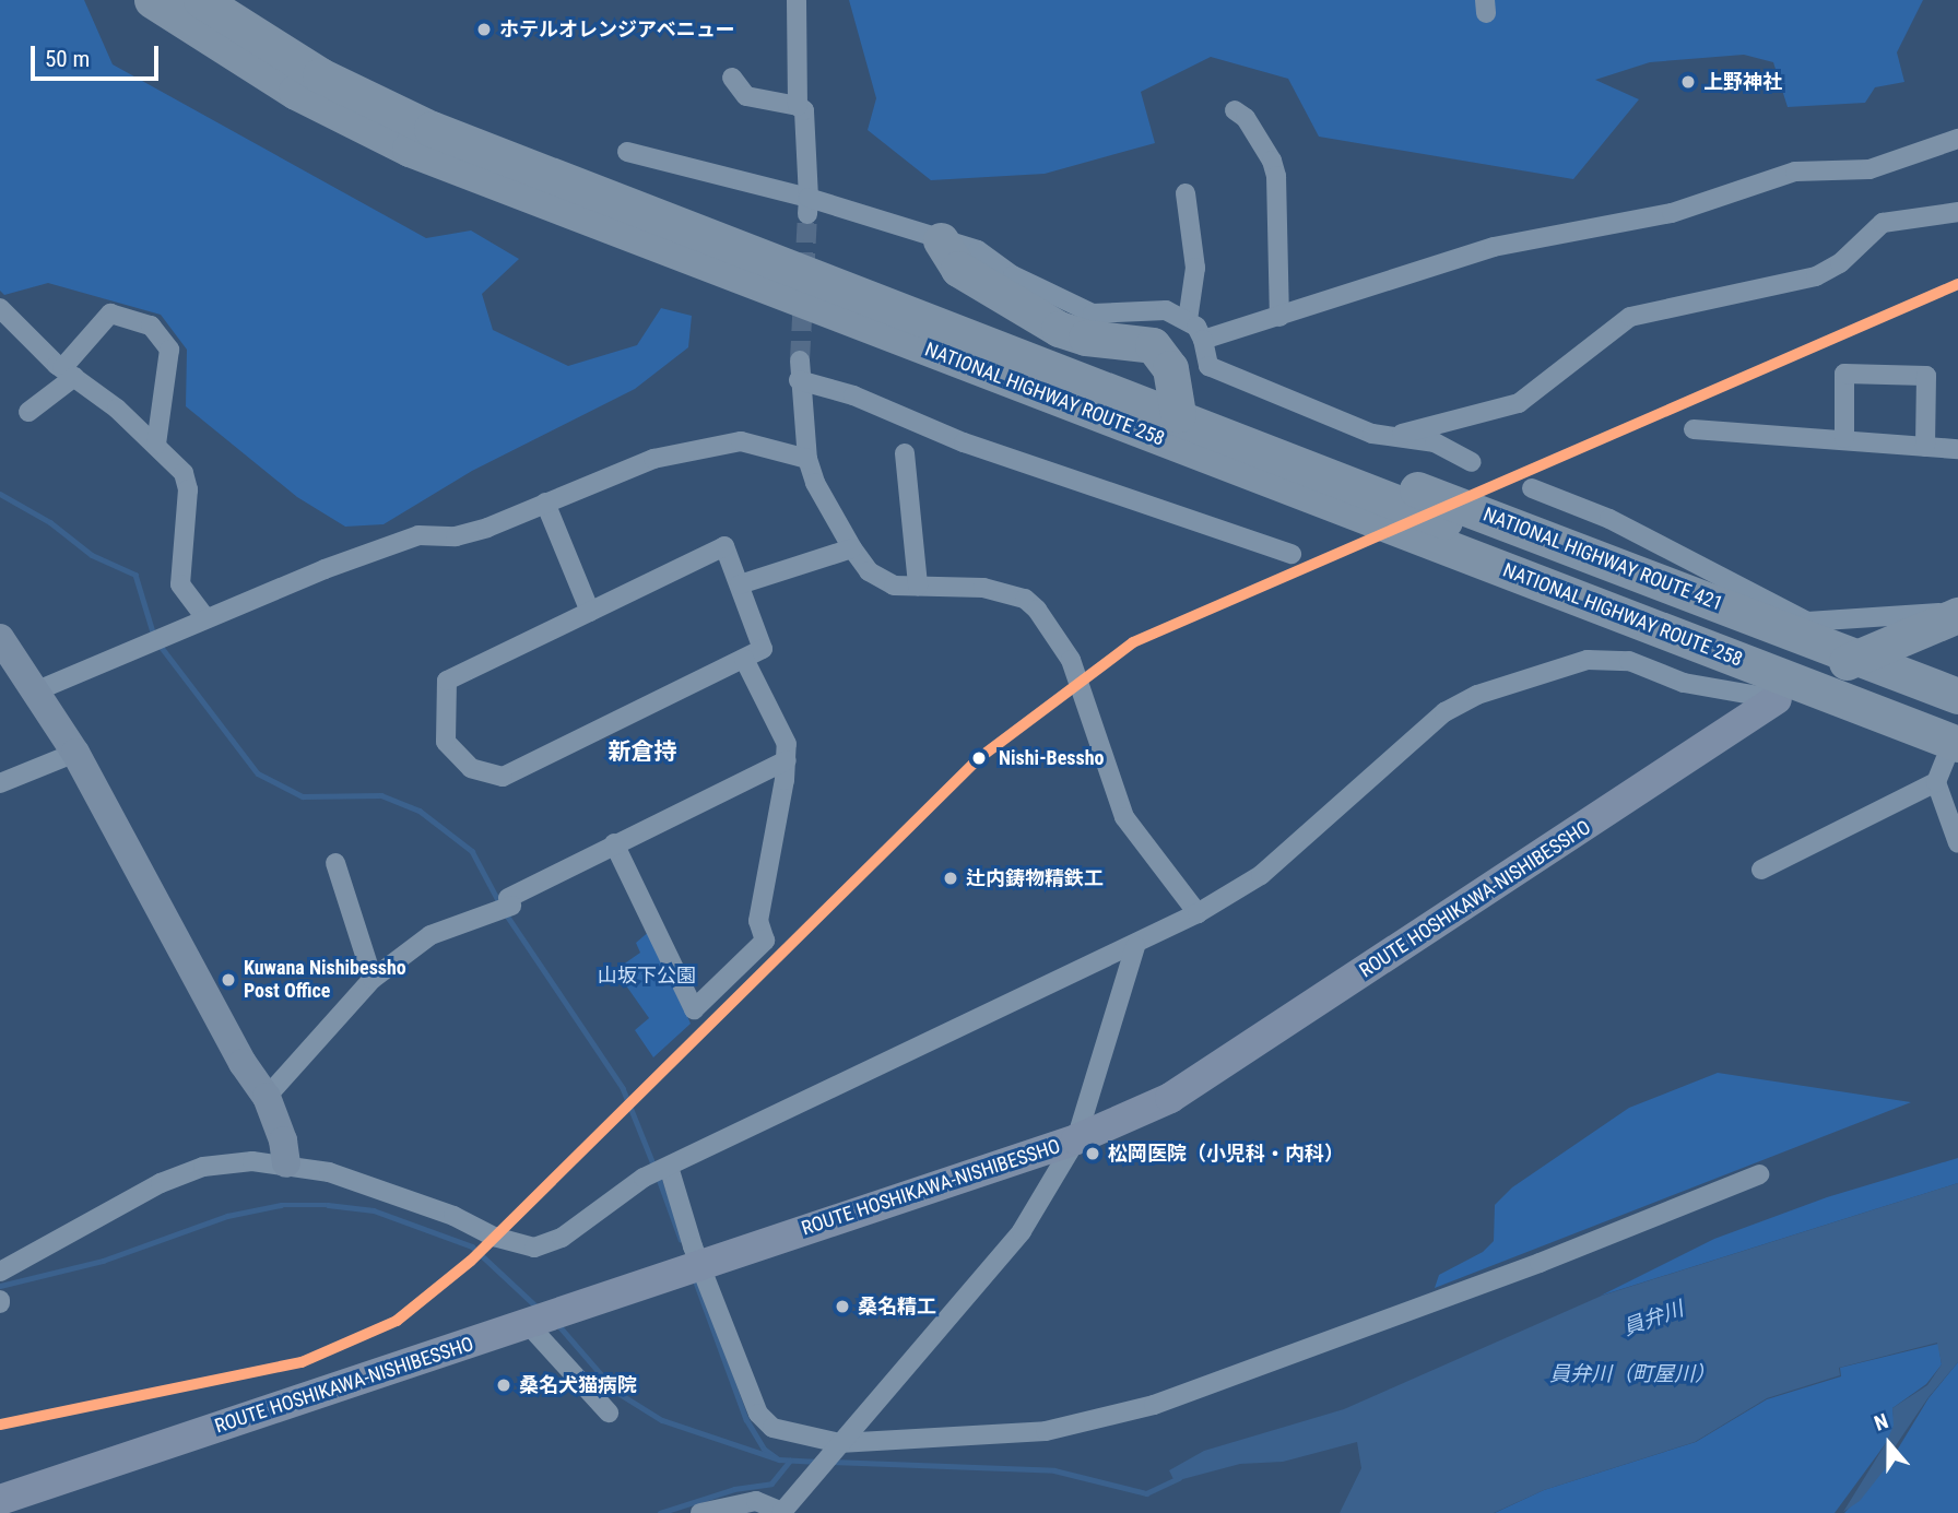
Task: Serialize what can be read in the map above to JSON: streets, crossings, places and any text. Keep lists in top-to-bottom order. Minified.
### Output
{"streets":{"highway":["NATIONAL HIGHWAY ROUTE 258","NATIONAL HIGHWAY ROUTE 421"],"main road":["ROUTE HOSHIKAWA-NISHIBESSHO"]},"crossings":[["NATIONAL HIGHWAY ROUTE 258","NATIONAL HIGHWAY ROUTE 421"],["NATIONAL HIGHWAY ROUTE 258","ROUTE HOSHIKAWA-NISHIBESSHO"],["NATIONAL HIGHWAY ROUTE 421","ROUTE HOSHIKAWA-NISHIBESSHO"]],"districts":["新倉持"],"water":["員弁川","員弁川（町屋川）"],"parks":["山坂下公園"],"places":["ホテルオレンジアベニュー","上野神社","Nishi-Bessho","辻内鋳物精鉄工","Kuwana Nishibessho Post Office","松岡医院（小児科・内科）","桑名精工","桑名犬猫病院"],"scale_bar":"50 m","north":"top"}
